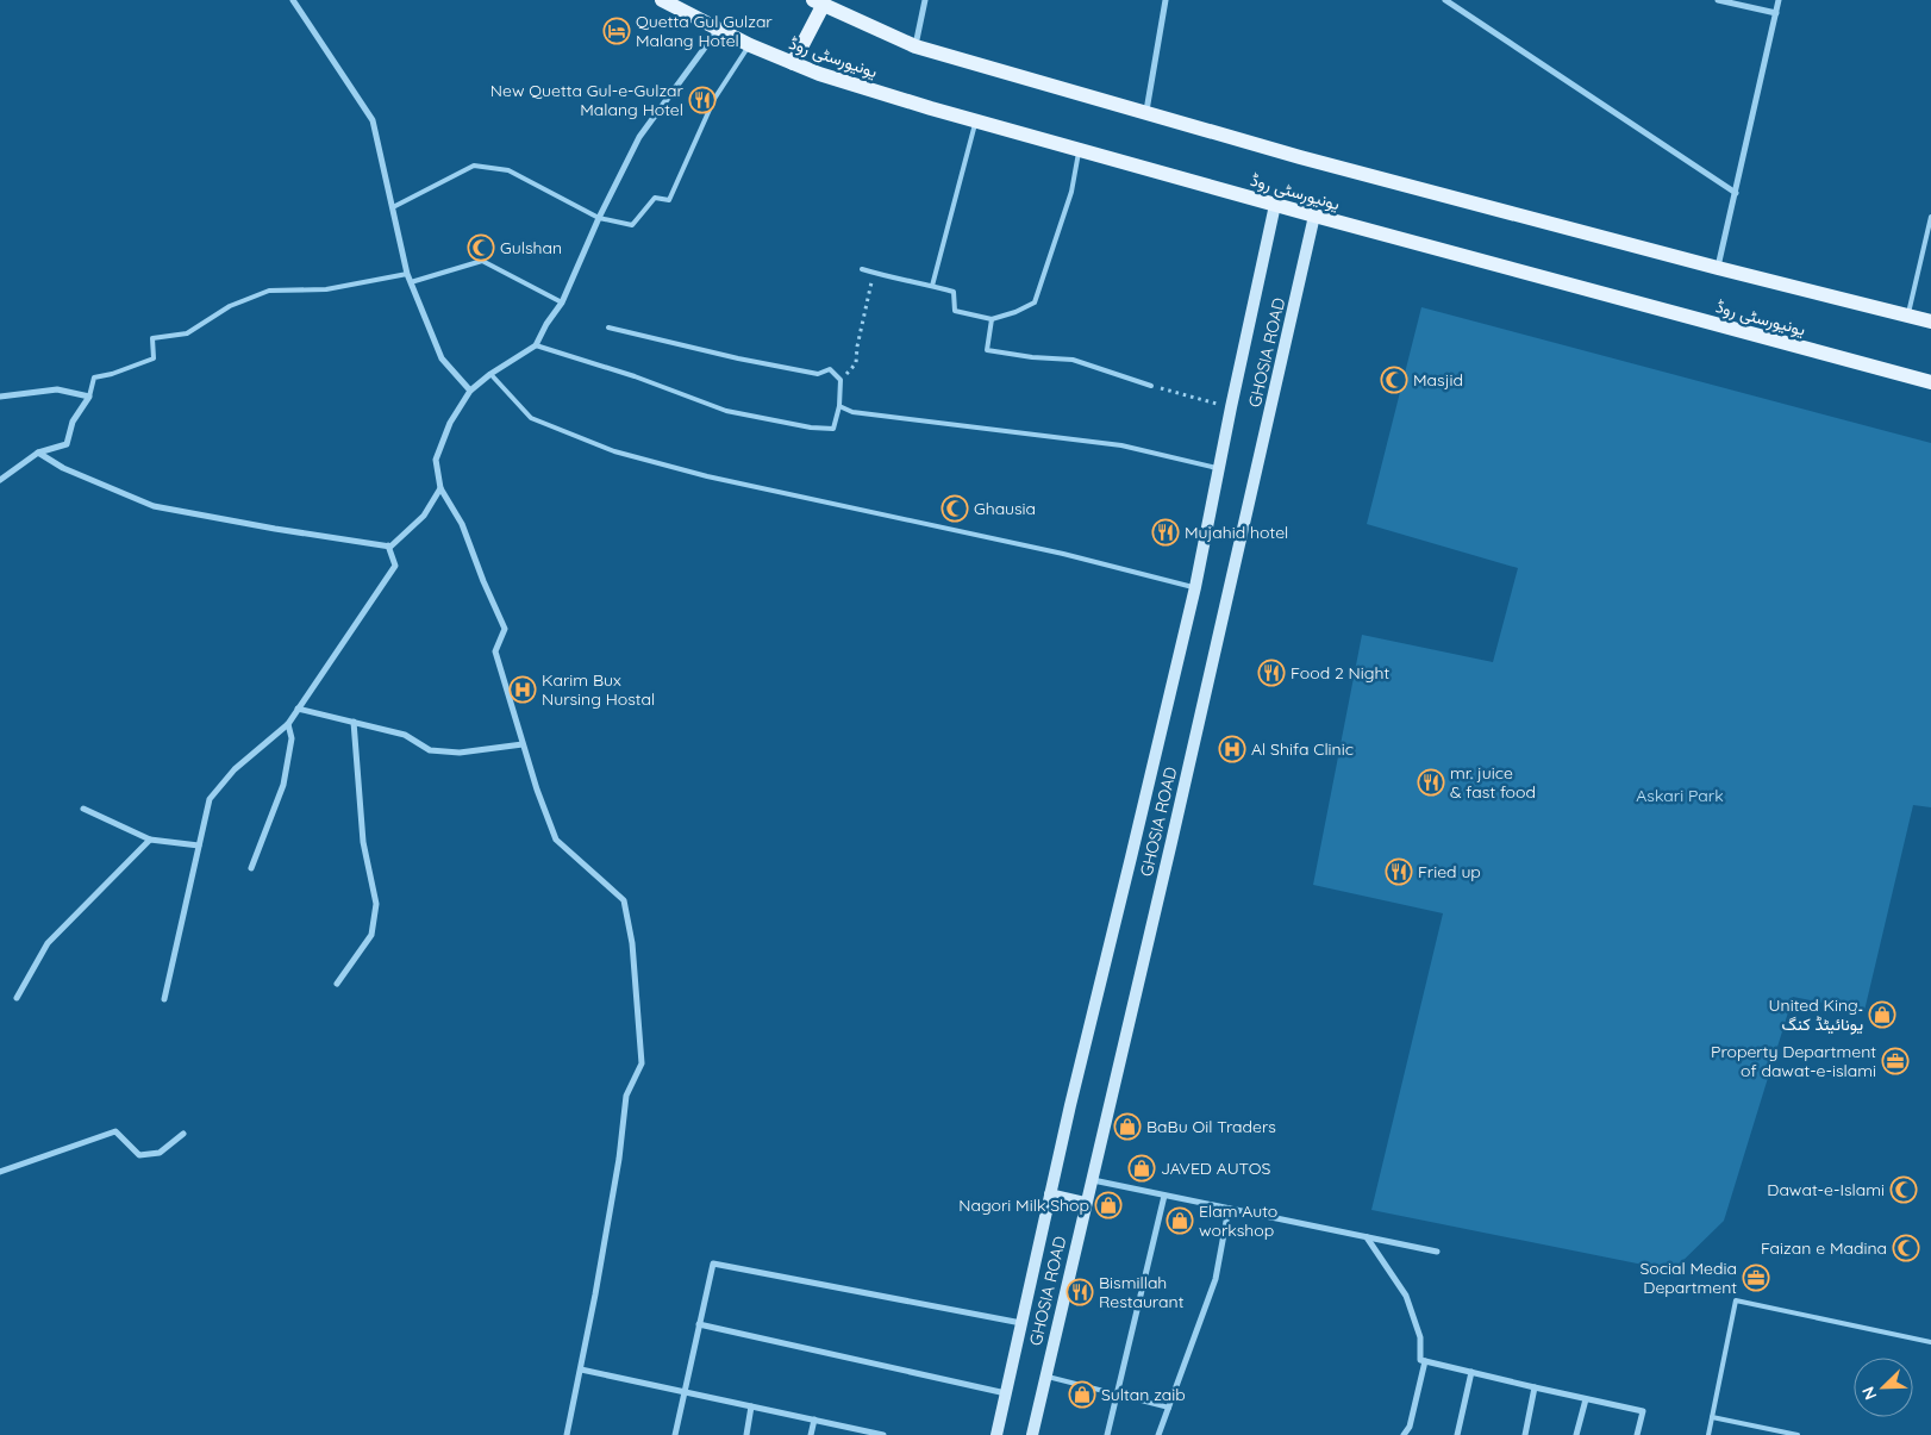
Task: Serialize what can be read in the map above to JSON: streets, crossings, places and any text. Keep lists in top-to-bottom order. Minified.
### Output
{"streets":{"main road":["یونیورسٹی روڈ","GHOSIA ROAD"]},"crossings":[["یونیورسٹی روڈ","GHOSIA ROAD"]],"parks":["Askari Park"],"places":{"hotel":["Quetta Gul Gulzar Malang Hotel"],"restaurant":["New Quetta Gul-e-Gulzar Malang Hotel","Mujahid hotel","Food 2 Night","mr. juice & fast food","Fried up","Bismillah Restaurant"],"mosque":["Gulshan","Masjid","Ghausia","Dawat-e-Islami","Faizan e Madina"],"hospital":["Karim Bux Nursing Hostal","Al Shifa Clinic"],"shop":["United King۔ یونائیٹڈ کنگ","BaBu Oil Traders","JAVED AUTOS","Nagori Milk Shop","Elam Auto workshop","Sultan zaib"],"office":["Property Department of dawat-e-islami","Social Media Department"]},"north":"bottom left"}
